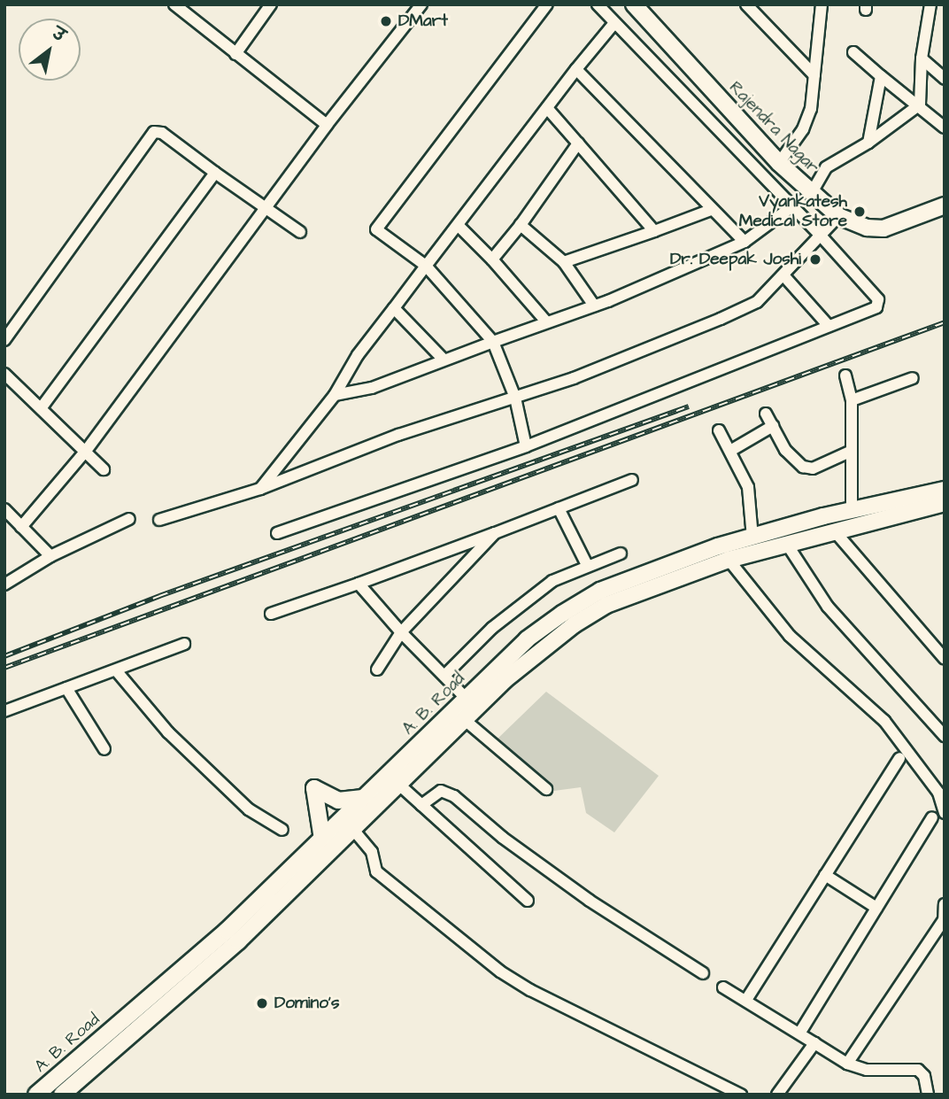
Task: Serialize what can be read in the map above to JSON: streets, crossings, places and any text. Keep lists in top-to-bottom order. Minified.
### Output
{"streets":{"main road":["Rajendra Nagar","A. B. Road"]},"places":["DMart","Vyankatesh Medical Store","Dr. Deepak Joshi","Domino's"],"north":"top right"}
